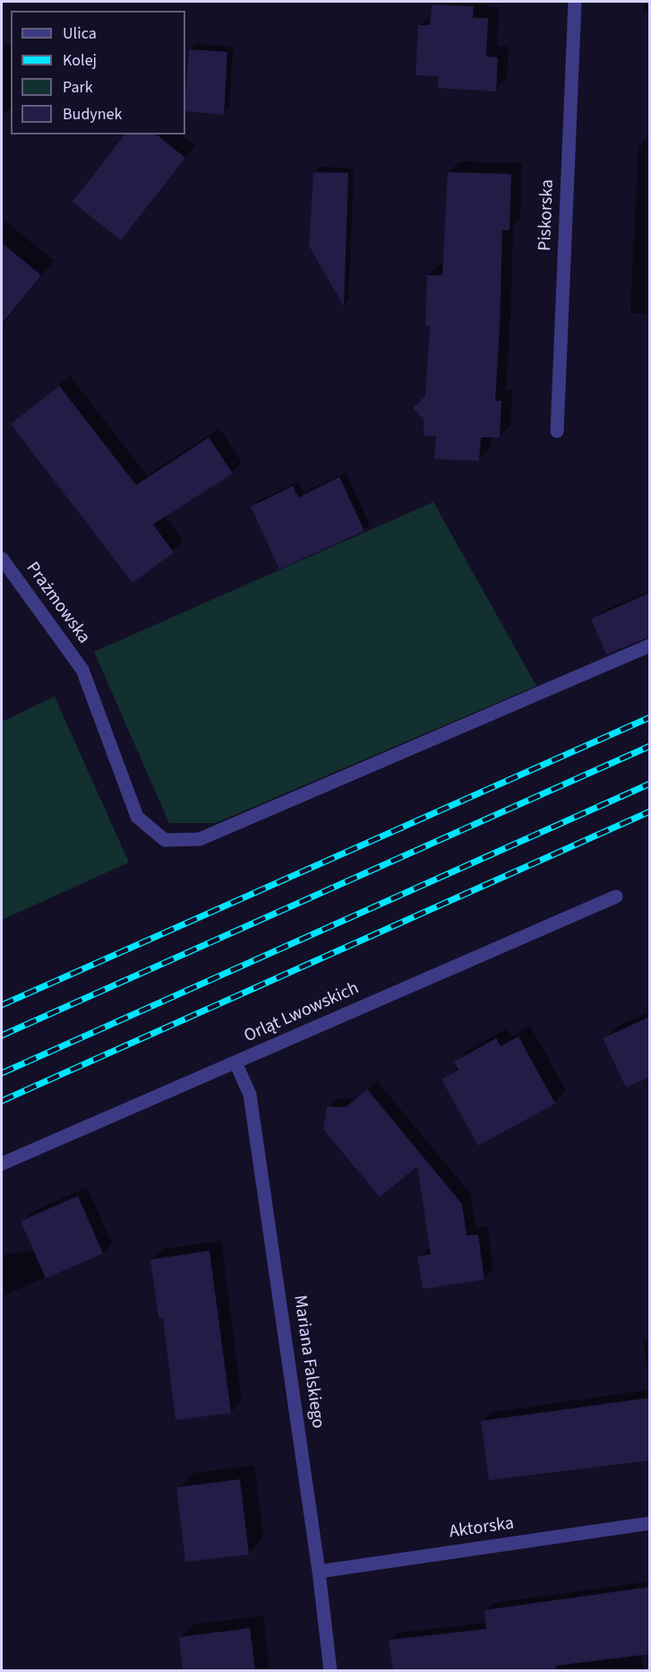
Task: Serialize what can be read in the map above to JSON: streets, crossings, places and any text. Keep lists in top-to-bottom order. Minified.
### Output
{"streets":{"street":["Piskorska","Prażmowska","Orląt Lwowskich","Mariana Falskiego","Aktorska"]},"crossings":[["Orląt Lwowskich","Mariana Falskiego"],["Mariana Falskiego","Aktorska"]],"legend":["Ulica","Kolej","Park","Budynek"]}
